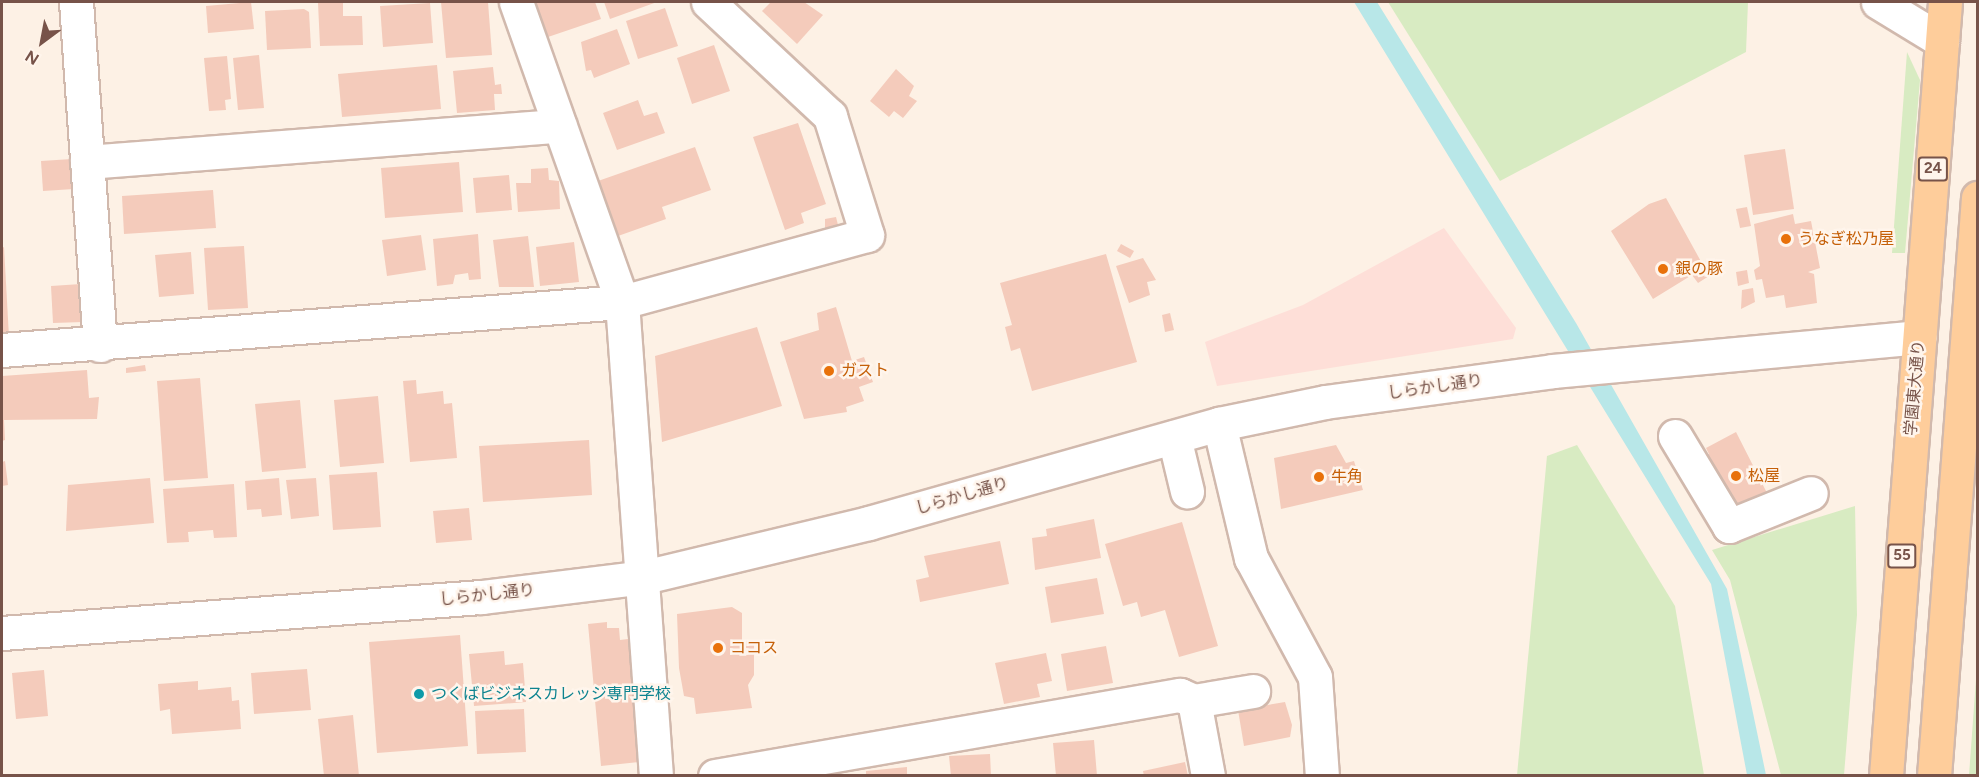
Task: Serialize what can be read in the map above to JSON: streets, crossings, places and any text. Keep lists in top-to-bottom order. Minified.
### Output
{"streets":{"main road":["24","学園東大通り","55"],"street":["しらかし通り"]},"crossings":[["しらかし通り","学園東大通り"]],"places":["うなぎ松乃屋","銀の豚","ガスト","松屋","牛角","ココス","つくばビジネスカレッジ専門学校"],"north":"bottom left"}
